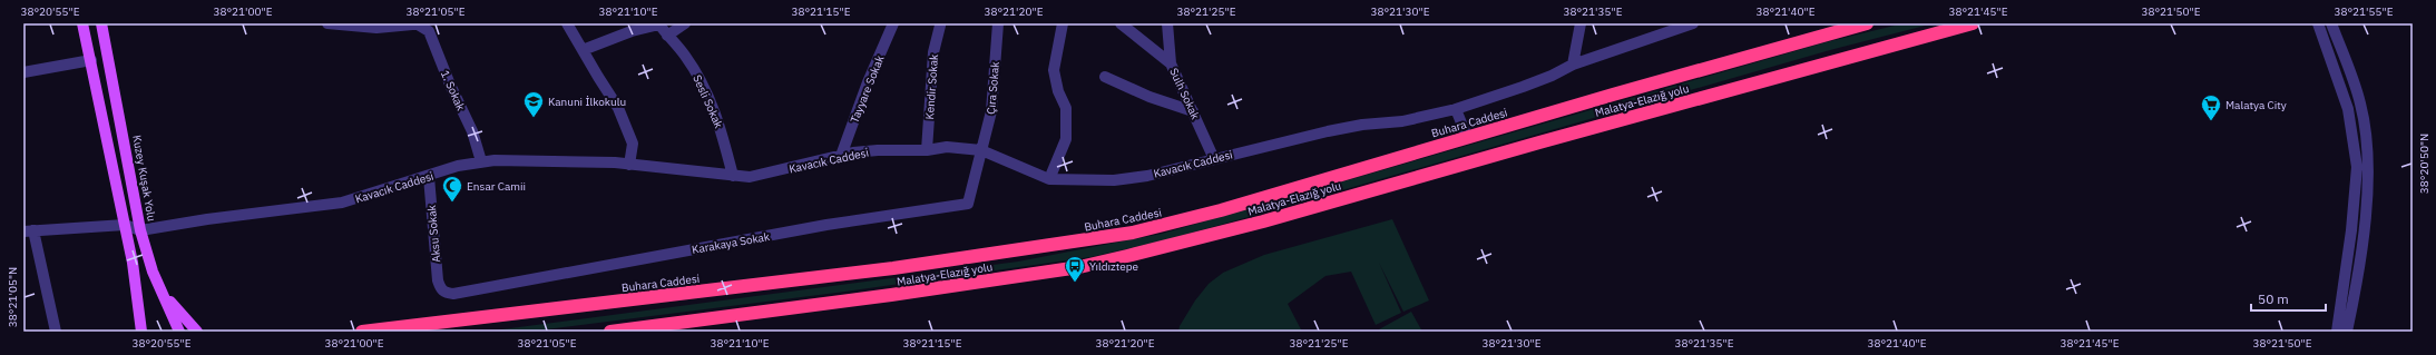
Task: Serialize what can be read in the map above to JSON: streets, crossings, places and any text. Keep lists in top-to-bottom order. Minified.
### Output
{"streets":{"highway":["Malatya-Elazığ yolu","Buhara Caddesi"],"main road":["Kuzey Kuşak Yolu"],"street":["Kendir Sokak","Çıra Sokak","Tayyare Sokak","1. Sokak","Sulh Sokak","Sesli Sokak","Kavacık Caddesi","Aksu Sokak","Karakaya Sokak"]},"crossings":[["Kendir Sokak","Kavacık Caddesi"],["Çıra Sokak","Kavacık Caddesi"],["Çıra Sokak","Karakaya Sokak"],["Tayyare Sokak","Kavacık Caddesi"],["1. Sokak","Kavacık Caddesi"],["Sulh Sokak","Kavacık Caddesi"],["Sesli Sokak","Kavacık Caddesi"],["Kavacık Caddesi","Kuzey Kuşak Yolu"],["Kavacık Caddesi","Aksu Sokak"],["Kavacık Caddesi","Karakaya Sokak"],["Aksu Sokak","Karakaya Sokak"]],"places":{"school or university":["Kanuni İlkokulu"],"supermarket":["Malatya City"],"mosque":["Ensar Camii"],"bus stop":["Yıldıztepe"]},"scale_bar":"50 m","coordinates":["38°20'55\"E","38°21'00\"E","38°21'05\"E","38°21'10\"E","38°21'15\"E","38°21'20\"E","38°21'25\"E","38°21'30\"E","38°21'35\"E","38°21'40\"E","38°21'45\"E","38°21'50\"E","38°21'55\"E","38°20'50\"N","38°21'05\"N"]}
